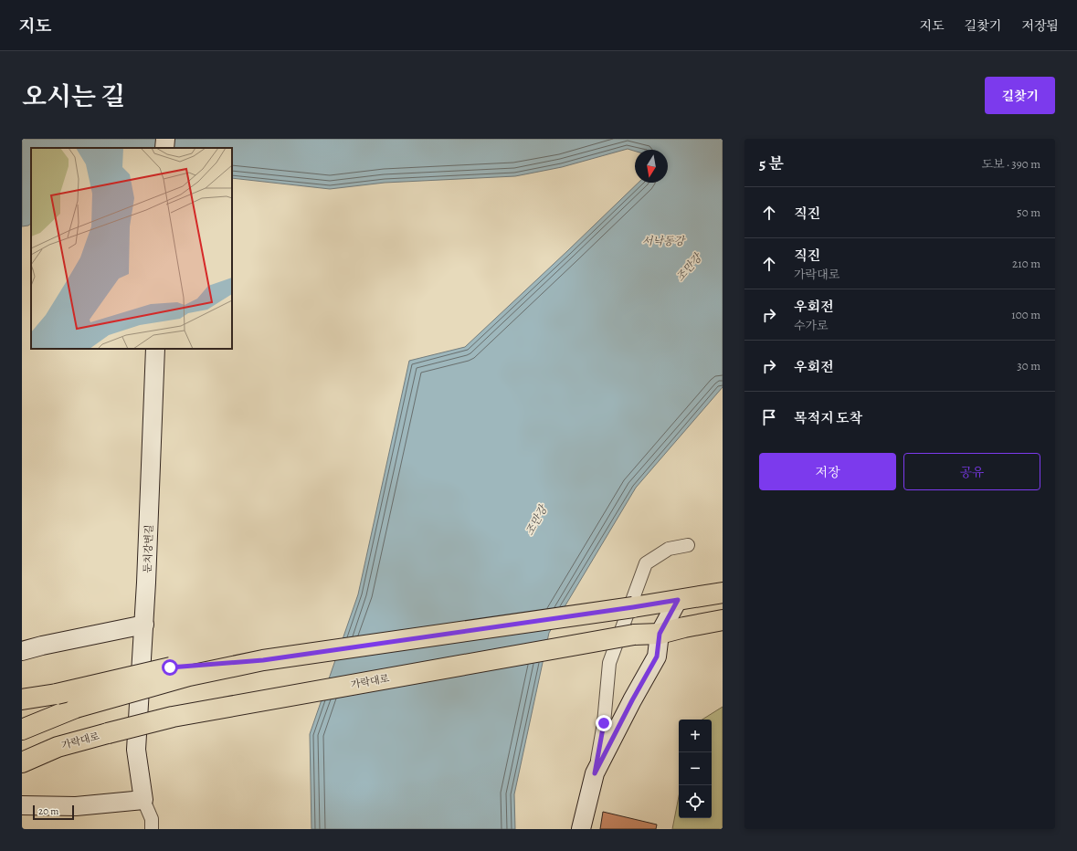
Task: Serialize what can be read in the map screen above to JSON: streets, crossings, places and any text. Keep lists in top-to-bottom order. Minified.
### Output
{"streets":{"main road":["가락대로"],"street":["둔치강변길"]},"water":["서낙동강","조만강"],"scale_bar":"20 m","north":"bottom","page":{"header":"지도","nav":["지도","길찾기","저장됨"],"title":"오시는 길","buttons":["길찾기",["저장","공유"]],"heading":["5 분","도보 · 390 m"],"list":[["직진","50 m"],["직진","가락대로","210 m"],["우회전","수가로","100 m"],["우회전","30 m"],"목적지 도착"],"map_buttons":["+","−"],"scale":"20 m"}}
